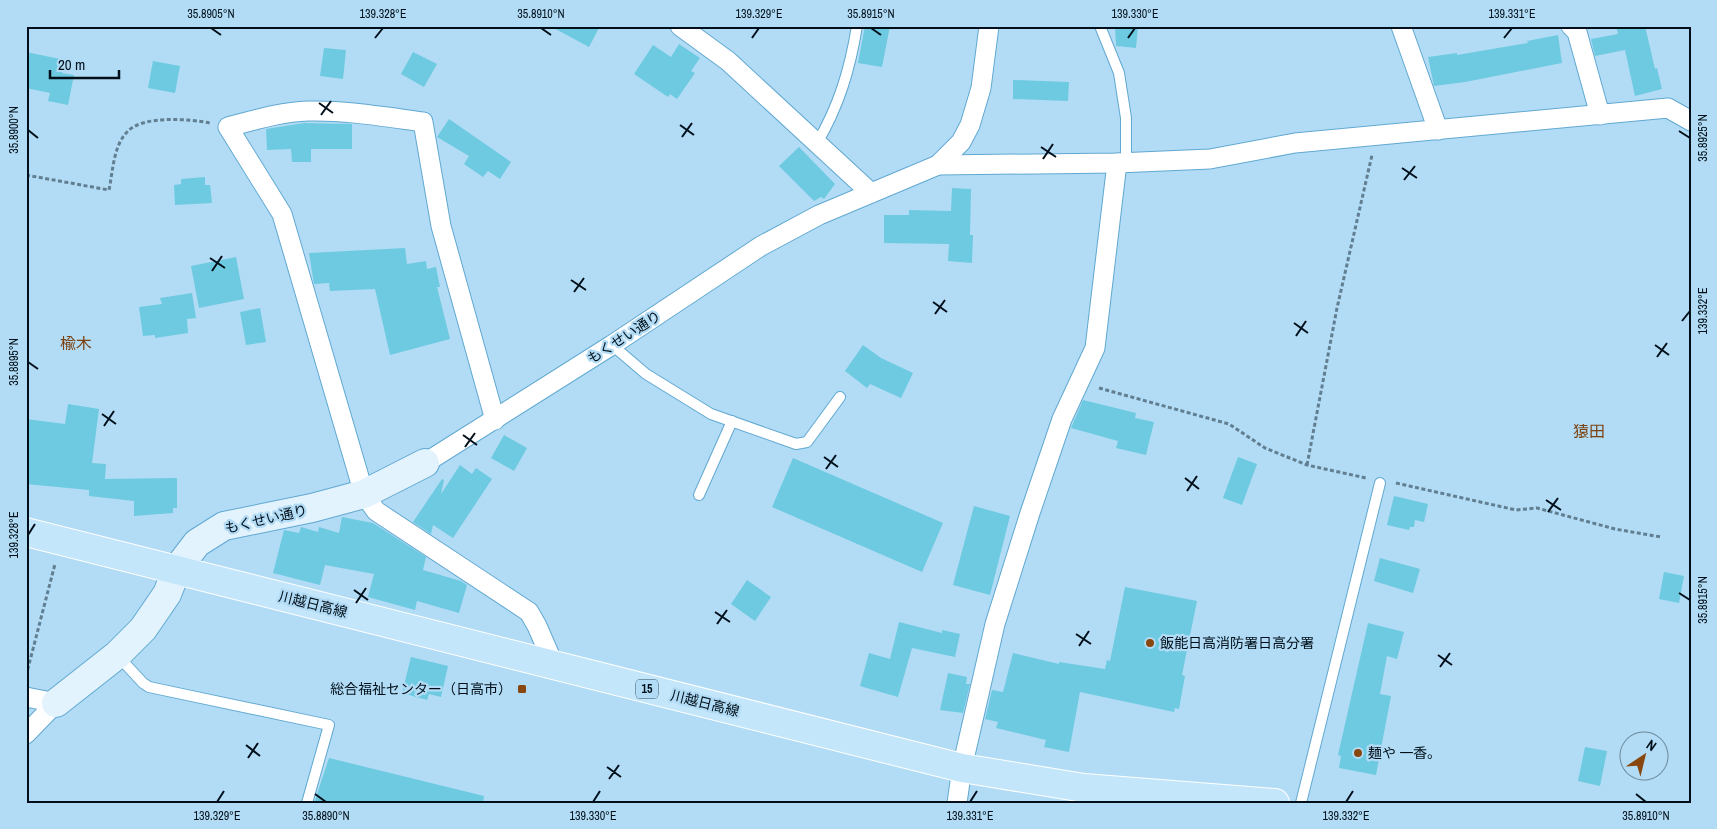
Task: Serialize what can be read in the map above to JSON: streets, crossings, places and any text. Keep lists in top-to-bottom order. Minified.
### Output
{"streets":{"main road":["川越日高線","15"],"street":["もくせい通り"]},"crossings":[["もくせい通り","川越日高線"]],"districts":["楡木","猿田"],"places":{"other":["飯能日高消防署日高分署","麺や 一香。"],"transit":["総合福祉センター（日高市）"]},"scale_bar":"20 m","north":"top right","coordinates":["35.8905°N","139.328°E","35.8910°N","139.329°E","35.8915°N","139.330°E","139.331°E","35.8900°N","35.8925°N","139.332°E","35.8895°N","35.8890°N"]}
